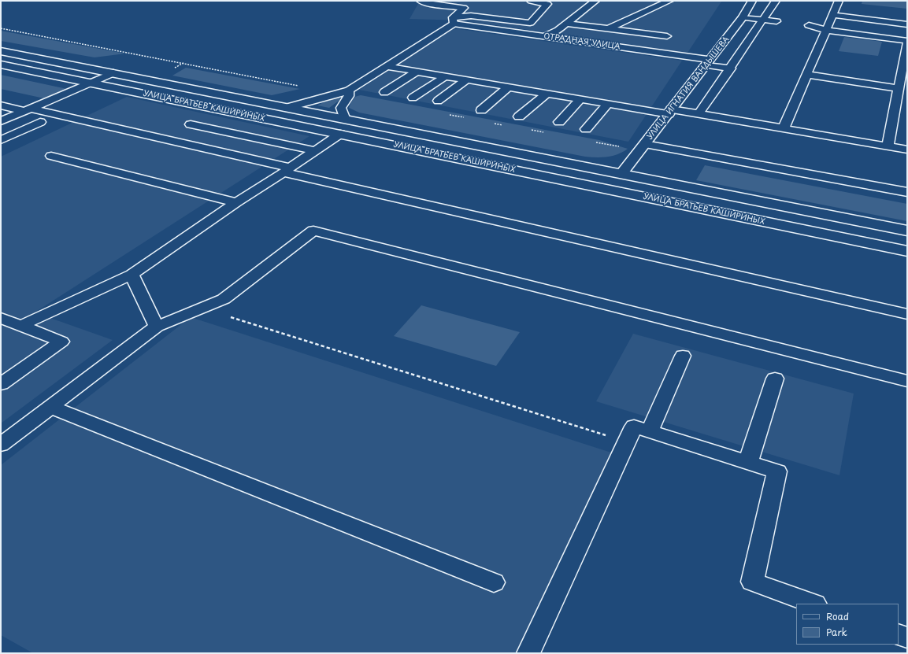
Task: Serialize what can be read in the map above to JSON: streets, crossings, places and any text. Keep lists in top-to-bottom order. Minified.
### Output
{"streets":{"main road":["ОТРАДНАЯ УЛИЦА","УЛИЦА ИГНАТИЯ ВАНДЫШЕВА","УЛИЦА БРАТЬЕВ КАШИРИНЫХ"]},"crossings":[["ОТРАДНАЯ УЛИЦА","УЛИЦА ИГНАТИЯ ВАНДЫШЕВА"],["УЛИЦА ИГНАТИЯ ВАНДЫШЕВА","УЛИЦА БРАТЬЕВ КАШИРИНЫХ"]],"legend":["Road","Park"]}
